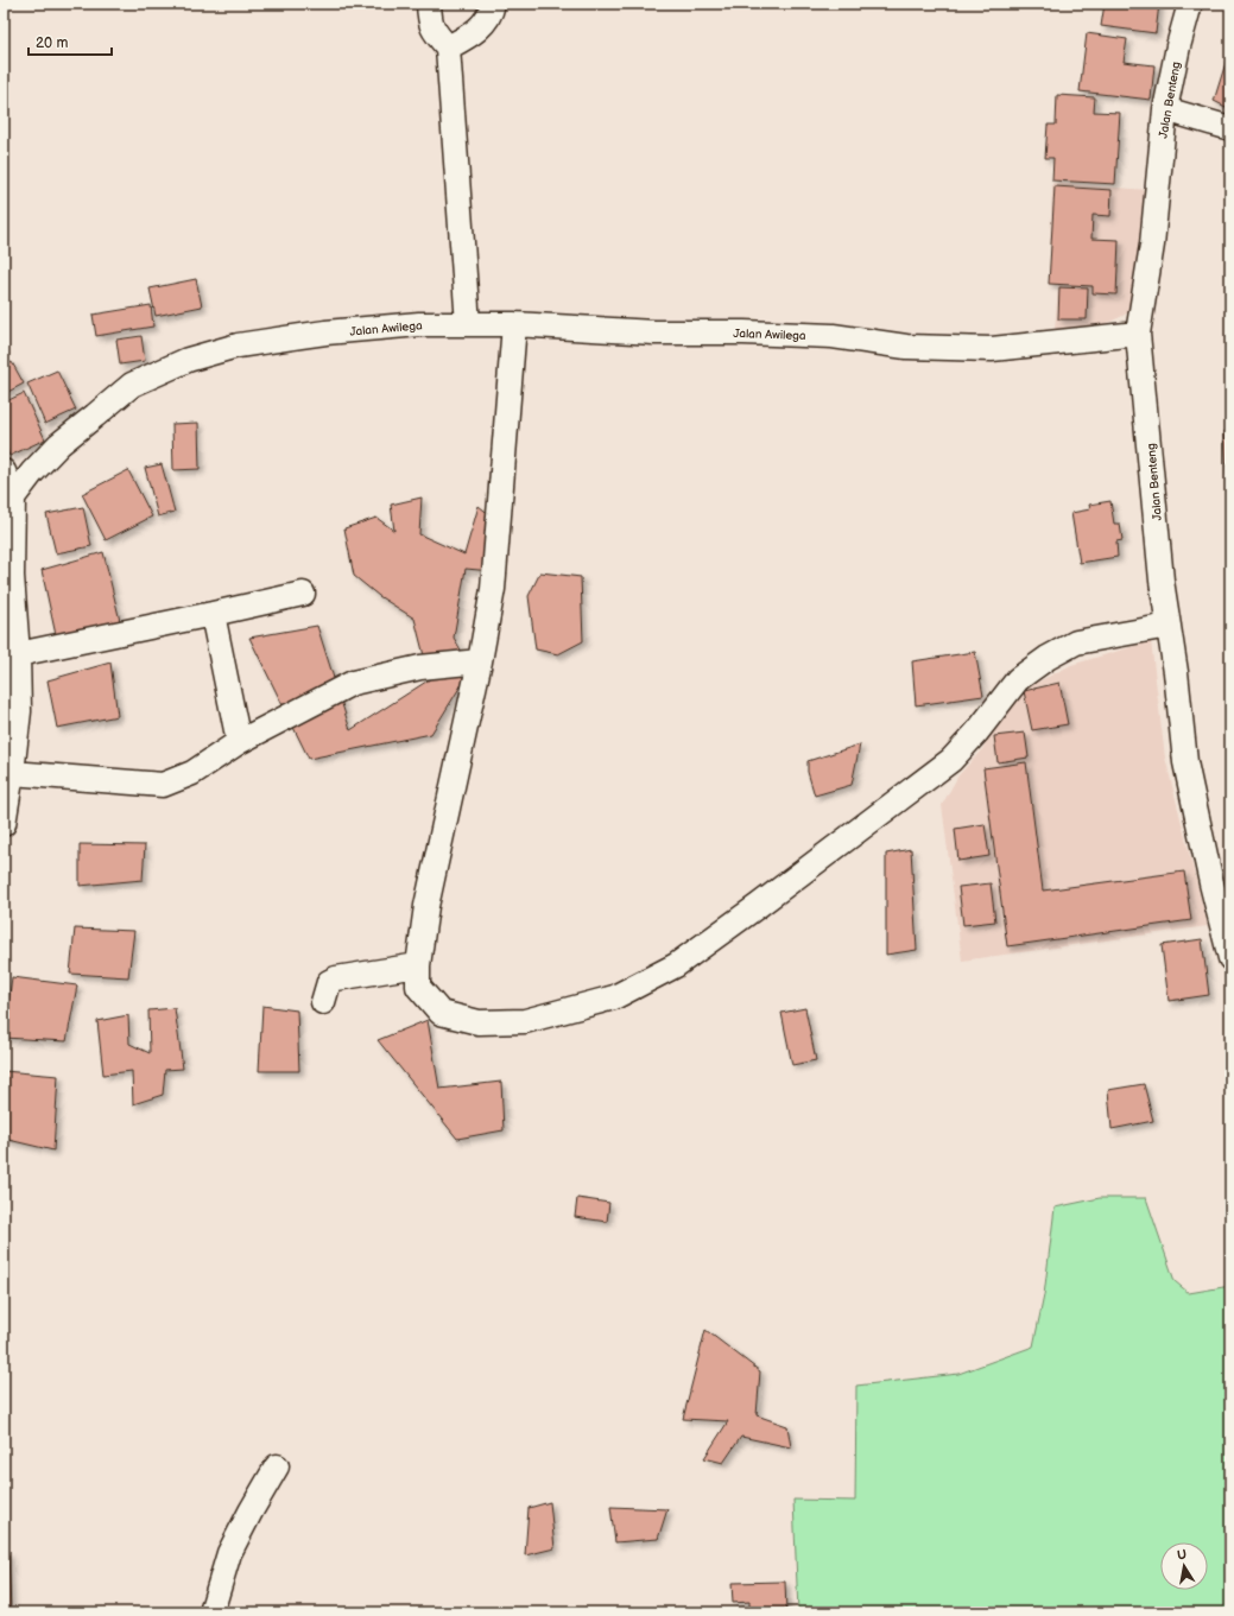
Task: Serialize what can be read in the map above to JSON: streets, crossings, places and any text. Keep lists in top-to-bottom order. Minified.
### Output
{"streets":{"street":["Jalan Benteng","Jalan Awilega"]},"crossings":[["Jalan Benteng","Jalan Awilega"]],"scale_bar":"20 m","north":"top"}
